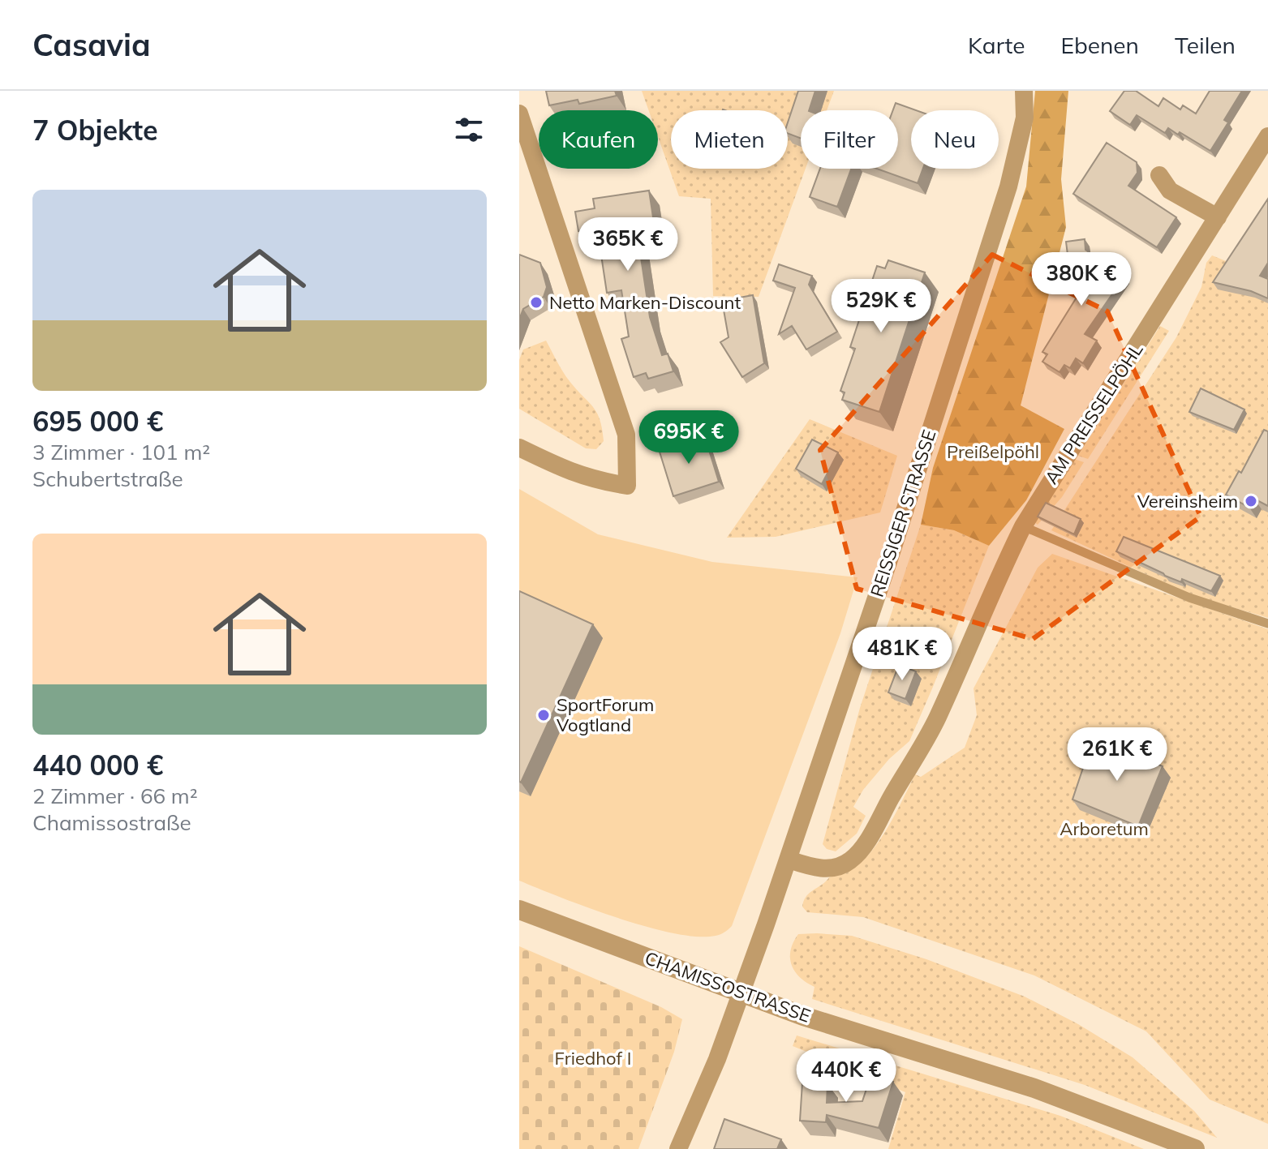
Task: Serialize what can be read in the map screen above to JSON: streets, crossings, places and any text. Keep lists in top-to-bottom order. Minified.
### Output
{"streets":{"street":["AM PREISSELPÖHL","REISSIGER STRASSE","CHAMISSOSTRASSE"]},"crossings":[["AM PREISSELPÖHL","REISSIGER STRASSE"],["REISSIGER STRASSE","CHAMISSOSTRASSE"]],"parks":["Preißelpöhl","Arboretum","Friedhof I"],"places":["Netto Marken-Discount","Vereinsheim","SportForum Vogtland"],"page":{"header":"Casavia","nav":["Karte","Ebenen","Teilen"],"heading":"7 Objekte","chip":["Kaufen","Mieten","Filter","Neu"],"list":[{"name":"695 000 €","note":"3 Zimmer · 101 m² · Schubertstraße"},{"name":"440 000 €","note":"2 Zimmer · 66 m² · Chamissostraße"}],"price":["365K €","380K €","529K €","695K €","481K €","261K €","440K €"]}}
